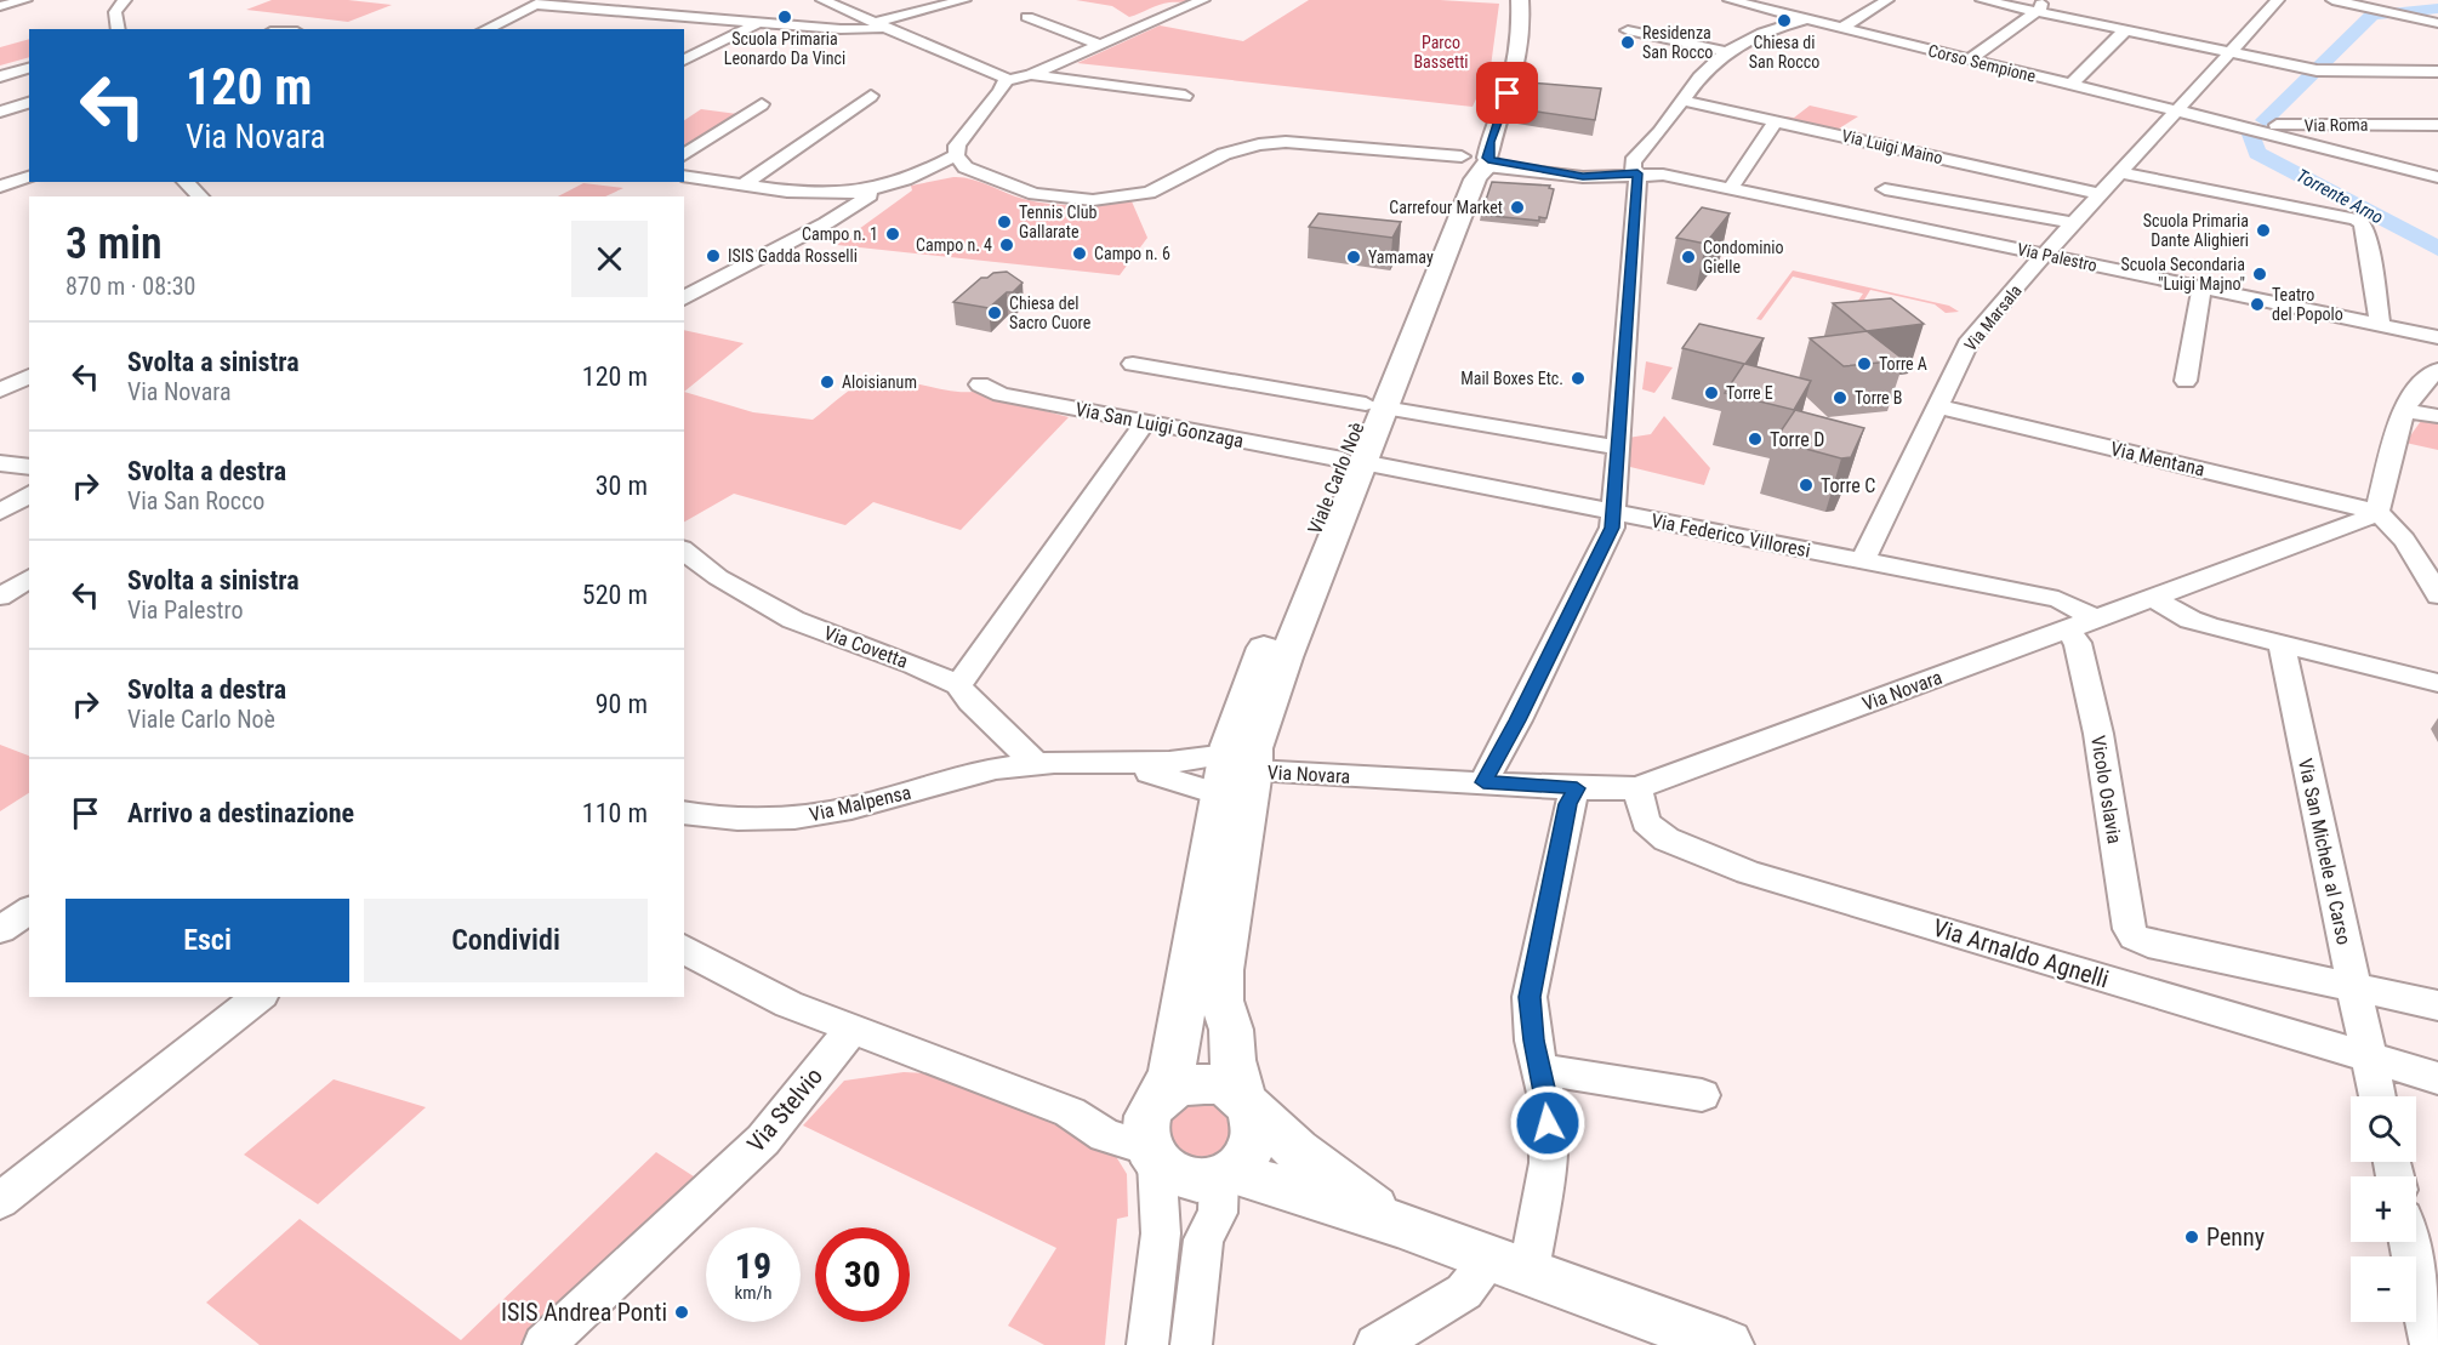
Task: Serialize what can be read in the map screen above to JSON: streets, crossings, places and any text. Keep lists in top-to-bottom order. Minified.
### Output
{"streets":{"main road":["Viale Carlo Noè"],"street":["Corso Sempione","Via Roma","Via Luigi Maino","Via Palestro","Via Marsala","Via San Luigi Gonzaga","Via Mentana","Via Federico Villoresi","Via Covetta","Via Novara","Vicolo Oslavia","Via Malpensa","Via San Michele al Carso","Via Arnaldo Agnelli","Via Stelvio"]},"crossings":[["Corso Sempione","Via Roma"],["Corso Sempione","Via Marsala"],["Via Luigi Maino","Via Marsala"],["Via Palestro","Via Marsala"],["Via Palestro","Viale Carlo Noè"],["Via Marsala","Via Mentana"],["Via Marsala","Via Federico Villoresi"],["Via San Luigi Gonzaga","Viale Carlo Noè"],["Via San Luigi Gonzaga","Via Federico Villoresi"],["Via Mentana","Via Novara"],["Viale Carlo Noè","Via Federico Villoresi"],["Viale Carlo Noè","Via Novara"],["Via Federico Villoresi","Via Novara"],["Via Covetta","Via Novara"],["Via Covetta","Via Malpensa"],["Via Novara","Vicolo Oslavia"],["Via Novara","Via Malpensa"],["Via Novara","Via Arnaldo Agnelli"],["Vicolo Oslavia","Via San Michele al Carso"],["Via San Michele al Carso","Via Arnaldo Agnelli"]],"water":["Torrente Arno"],"parks":["Parco Bassetti"],"places":["Scuola Primaria Leonardo Da Vinci","Chiesa di San Rocco","Residenza San Rocco","Carrefour Market","Tennis Club Gallarate","Scuola Primaria Dante Alighieri","Campo n. 1","Campo n. 4","Campo n. 6","ISIS Gadda Rosselli","Yamamay","Condominio Gielle","Scuola Secondaria \"Luigi Majno\"","Teatro del Popolo","Chiesa del Sacro Cuore","Torre A","Mail Boxes Etc.","Aloisianum","Torre E","Torre B","Torre D","Torre C","Penny","ISIS Andrea Ponti"],"page":{"turn":["120 m","Via Novara"],"heading":["3 min","870 m · 08:30"],"list":[{"name":"Svolta a sinistra","note":"Via Novara","value":"120 m"},{"name":"Svolta a destra","note":"Via San Rocco","value":"30 m"},{"name":"Svolta a sinistra","note":"Via Palestro","value":"520 m"},{"name":"Svolta a destra","note":"Viale Carlo Noè","value":"90 m"},{"name":"Arrivo a destinazione","value":"110 m"}],"buttons":["Esci","Condividi"],"map_buttons":["+","−"],"speed":"19 km/h","limit":"30"}}
